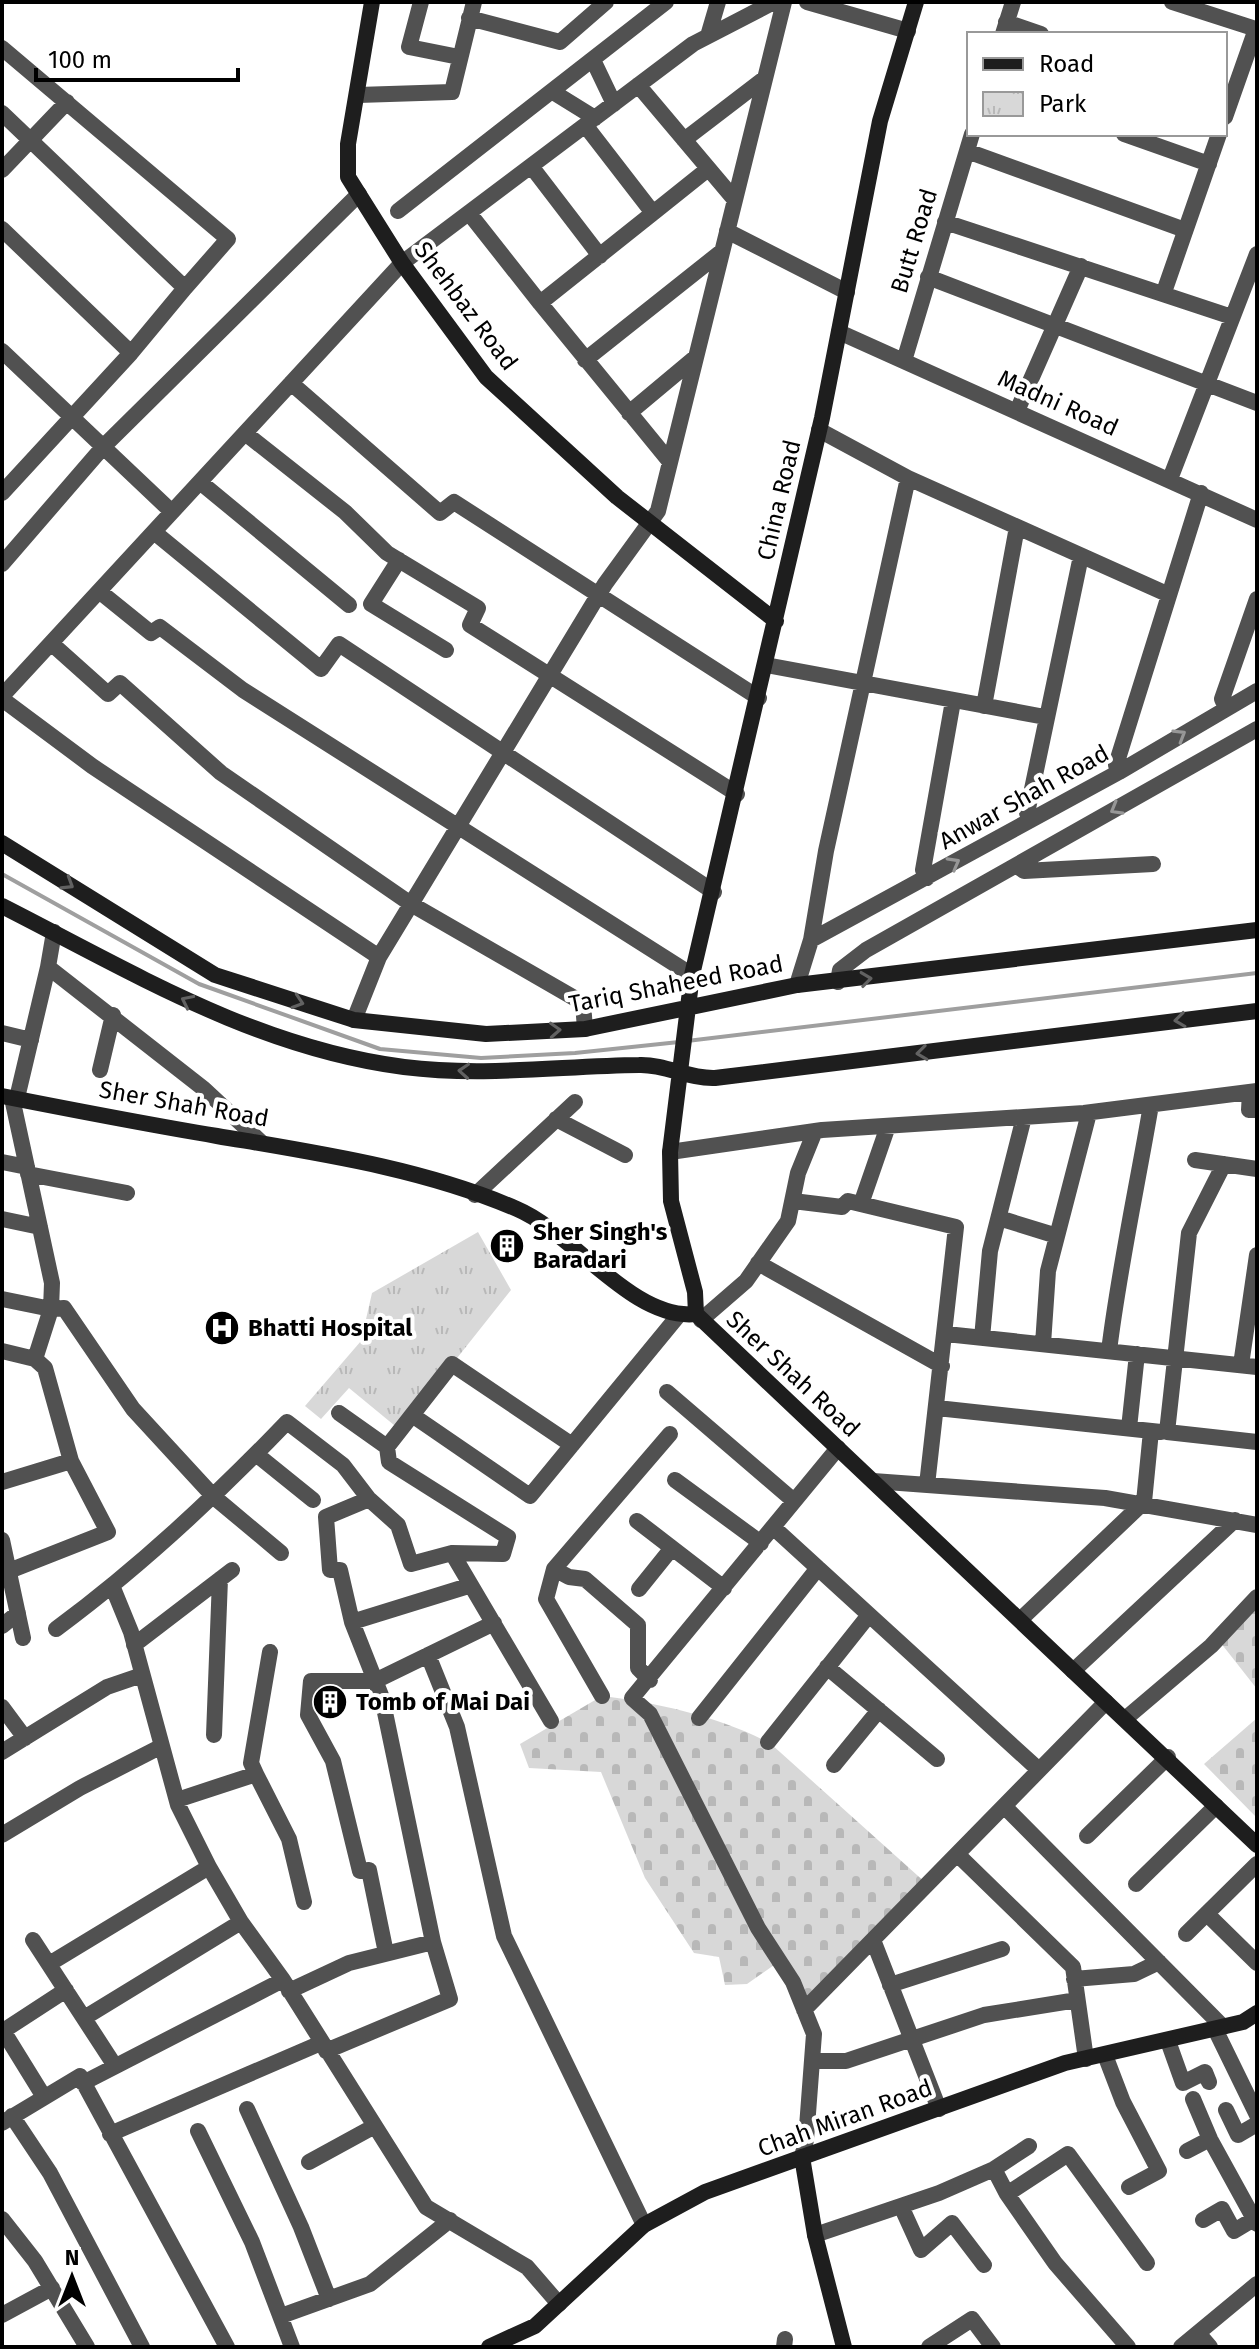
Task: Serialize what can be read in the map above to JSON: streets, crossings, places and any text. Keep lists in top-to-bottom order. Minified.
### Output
{"streets":{"main road":["Shehbaz Road","China Road","Tariq Shaheed Road","Sher Shah Road","Chah Miran Road"],"street":["Butt Road","Madni Road","Anwar Shah Road"]},"crossings":[["Butt Road","Madni Road"],["Shehbaz Road","China Road"],["Madni Road","China Road"],["China Road","Tariq Shaheed Road"]],"places":{"building":["Sher Singh's Baradari","Tomb of Mai Dai"],"hospital":["Bhatti Hospital"]},"legend":["Road","Park"],"scale_bar":"100 m","north":"top"}
